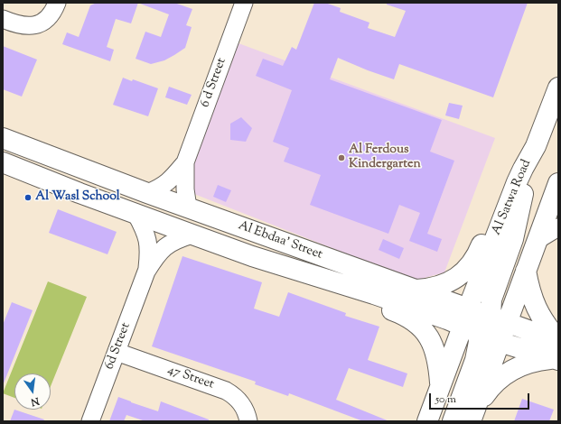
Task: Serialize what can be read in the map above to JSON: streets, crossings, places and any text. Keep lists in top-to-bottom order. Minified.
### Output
{"streets":{"main road":["Al Satwa Road","Al Ebdaa' Street"],"street":["6 d Street","6d Street","47 Street"]},"crossings":[["6 d Street","Al Ebdaa' Street"],["Al Satwa Road","Al Ebdaa' Street"],["Al Ebdaa' Street","6d Street"],["6d Street","47 Street"]],"places":["Al Ferdous Kindergarten","Al Wasl School"],"scale_bar":"50 m","north":"bottom"}
